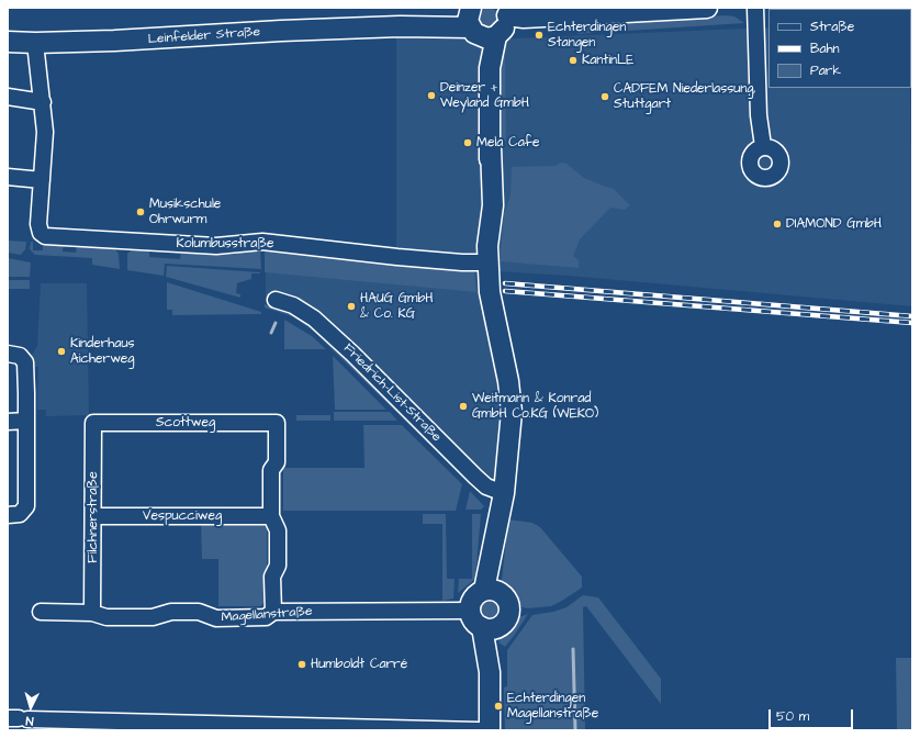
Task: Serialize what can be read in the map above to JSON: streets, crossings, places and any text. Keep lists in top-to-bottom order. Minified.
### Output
{"streets":{"main road":["Leinfelder Straße"],"street":["Kolumbusstraße","Friedrich-List-Straße","Scottweg","Vespucciweg","Filchnerstraße","Magellanstraße"]},"crossings":[["Scottweg","Vespucciweg"],["Scottweg","Filchnerstraße"],["Vespucciweg","Filchnerstraße"],["Filchnerstraße","Magellanstraße"]],"places":["Echterdingen Stangen","KantinLE","Deinzer + Weyland GmbH","CADFEM Niederlassung, Stuttgart","Mela Cafe","Musikschule Ohrwurm","DIAMOND GmbH","HAUG GmbH & Co. KG","Kinderhaus Aicherweg","Weitmann & Konrad GmbH Co.KG (WEKO)","Humboldt Carré","Echterdingen Magellanstraße"],"legend":["Straße","Bahn","Park"],"scale_bar":"50 m","north":"bottom"}
